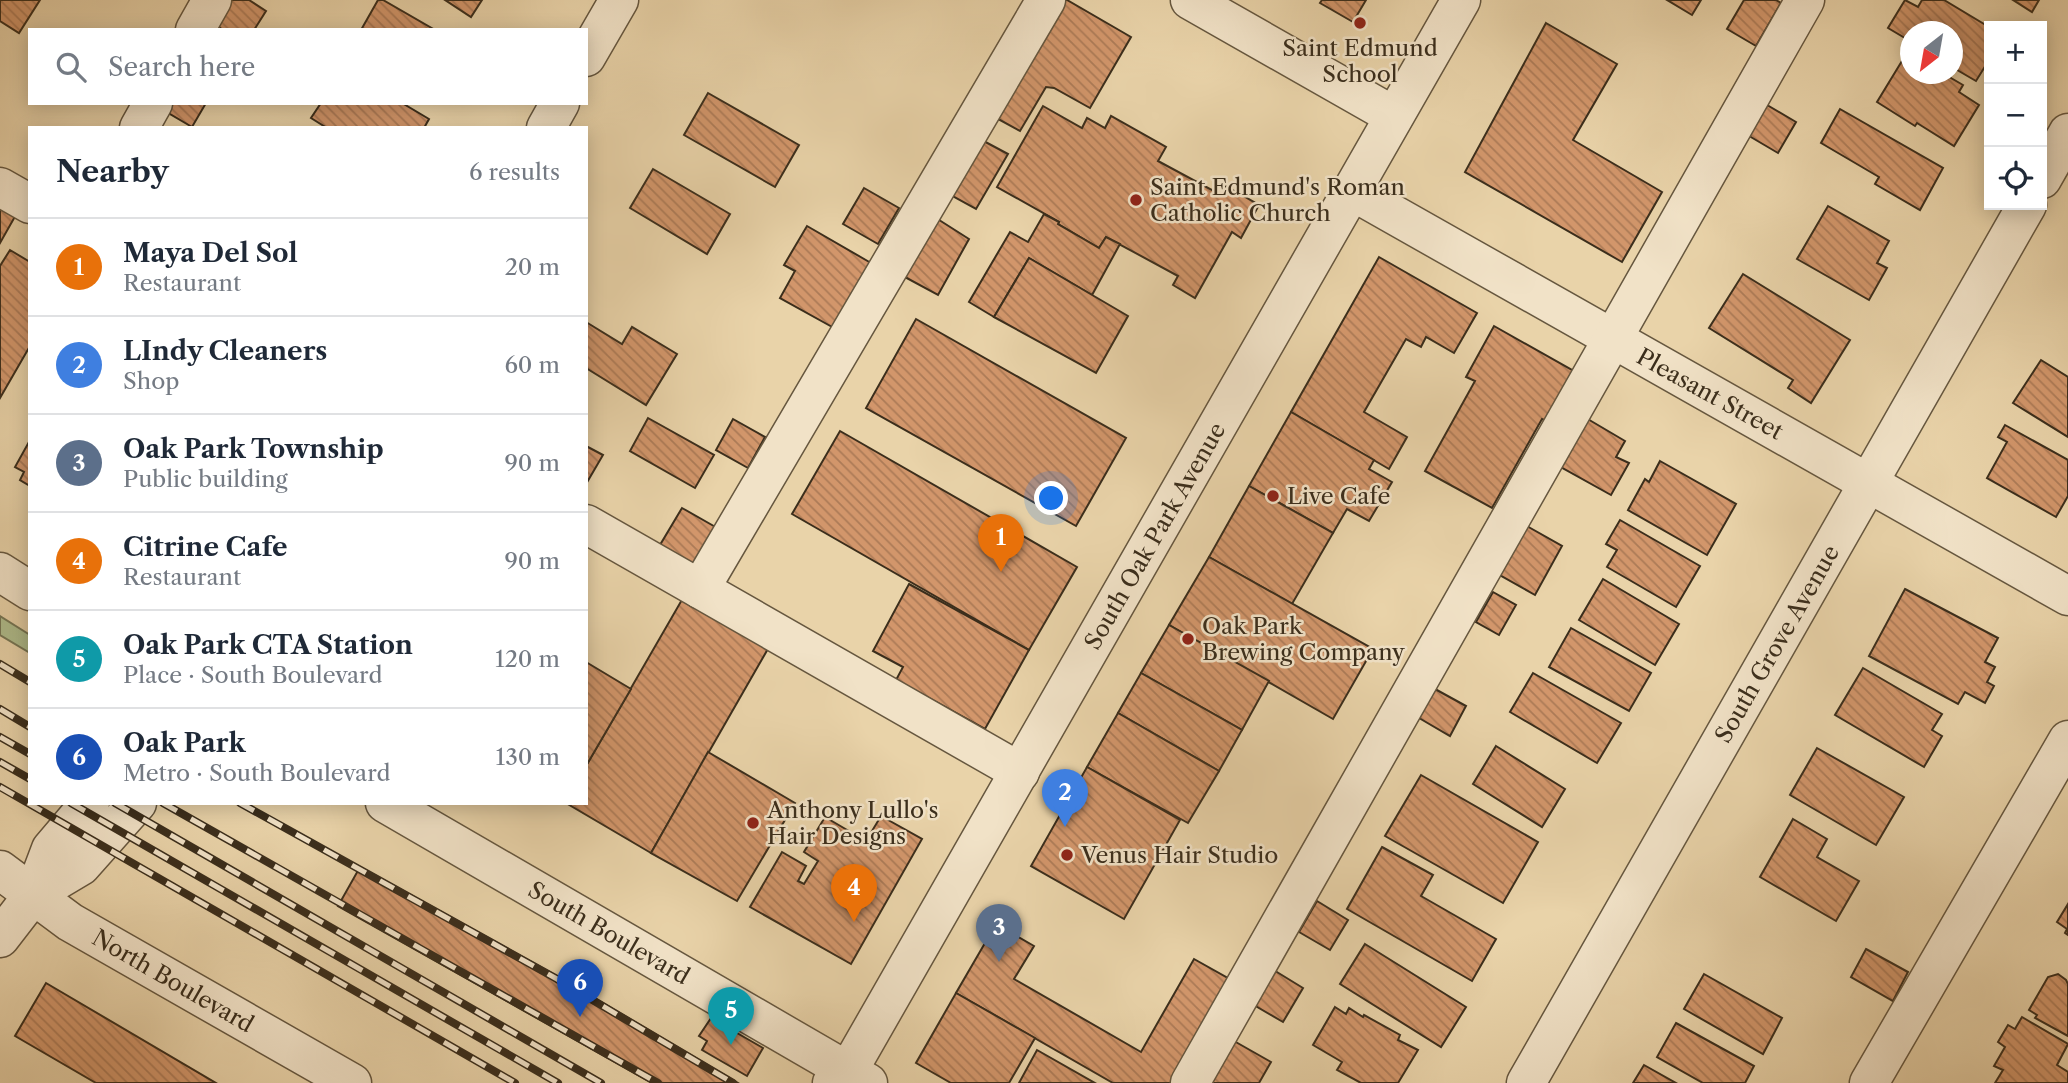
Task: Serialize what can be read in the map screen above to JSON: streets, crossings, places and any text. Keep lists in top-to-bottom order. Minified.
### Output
{"streets":{"street":["Pleasant Street","South Oak Park Avenue","South Grove Avenue","South Boulevard","North Boulevard"]},"crossings":[["Pleasant Street","South Oak Park Avenue"],["Pleasant Street","South Grove Avenue"],["South Oak Park Avenue","South Boulevard"]],"places":["Saint Edmund School","Saint Edmund's Roman Catholic Church","Live Cafe","Oak Park Brewing Company","Anthony Lullo's Hair Designs","Venus Hair Studio"],"north":"bottom left","page":{"map_buttons":["+","−"],"search":"Search here","heading":["Nearby","6 results"],"list":[{"mark":"1","name":"Maya Del Sol","note":"Restaurant","value":"20 m"},{"mark":"2","name":"LIndy Cleaners","note":"Shop","value":"60 m"},{"mark":"3","name":"Oak Park Township","note":"Public building","value":"90 m"},{"mark":"4","name":"Citrine Cafe","note":"Restaurant","value":"90 m"},{"mark":"5","name":"Oak Park CTA Station","note":"Place · South Boulevard","value":"120 m"},{"mark":"6","name":"Oak Park","note":"Metro · South Boulevard","value":"130 m"}],"pins":["1","2","4","3","6","5"]}}
